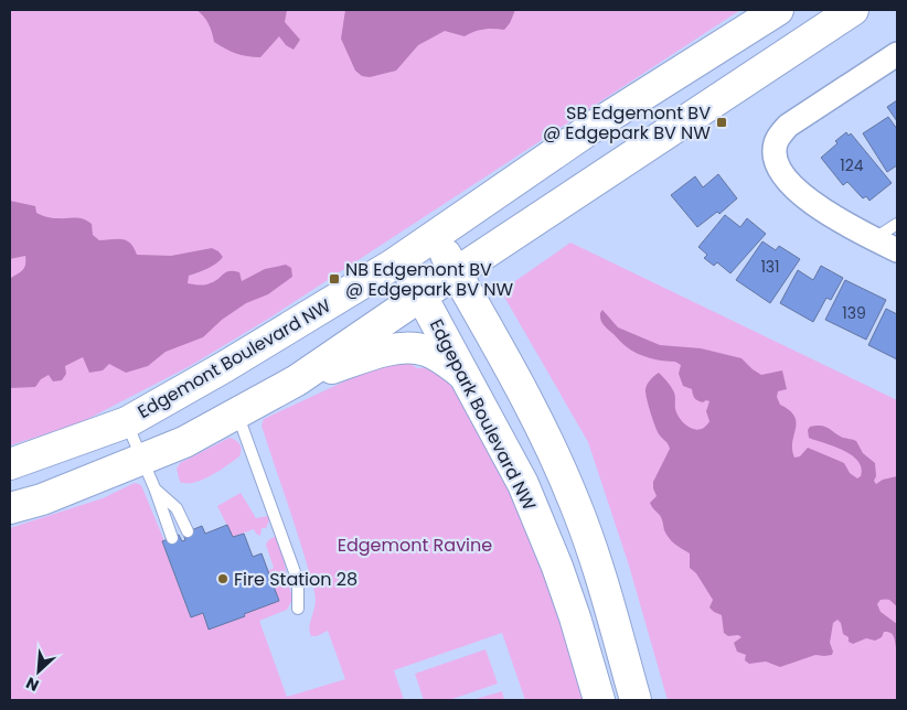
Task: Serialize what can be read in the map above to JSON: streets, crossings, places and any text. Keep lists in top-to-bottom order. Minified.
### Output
{"streets":{"main road":["Edgemont Boulevard NW","Edgepark Boulevard NW"]},"crossings":[["Edgemont Boulevard NW","Edgepark Boulevard NW"]],"parks":["Edgemont Ravine"],"places":{"transit":["SB Edgemont BV @ Edgepark BV NW","NB Edgemont BV @ Edgepark BV NW"],"other":["Fire Station 28"]},"house_numbers":["124","131","139"],"north":"bottom left"}
